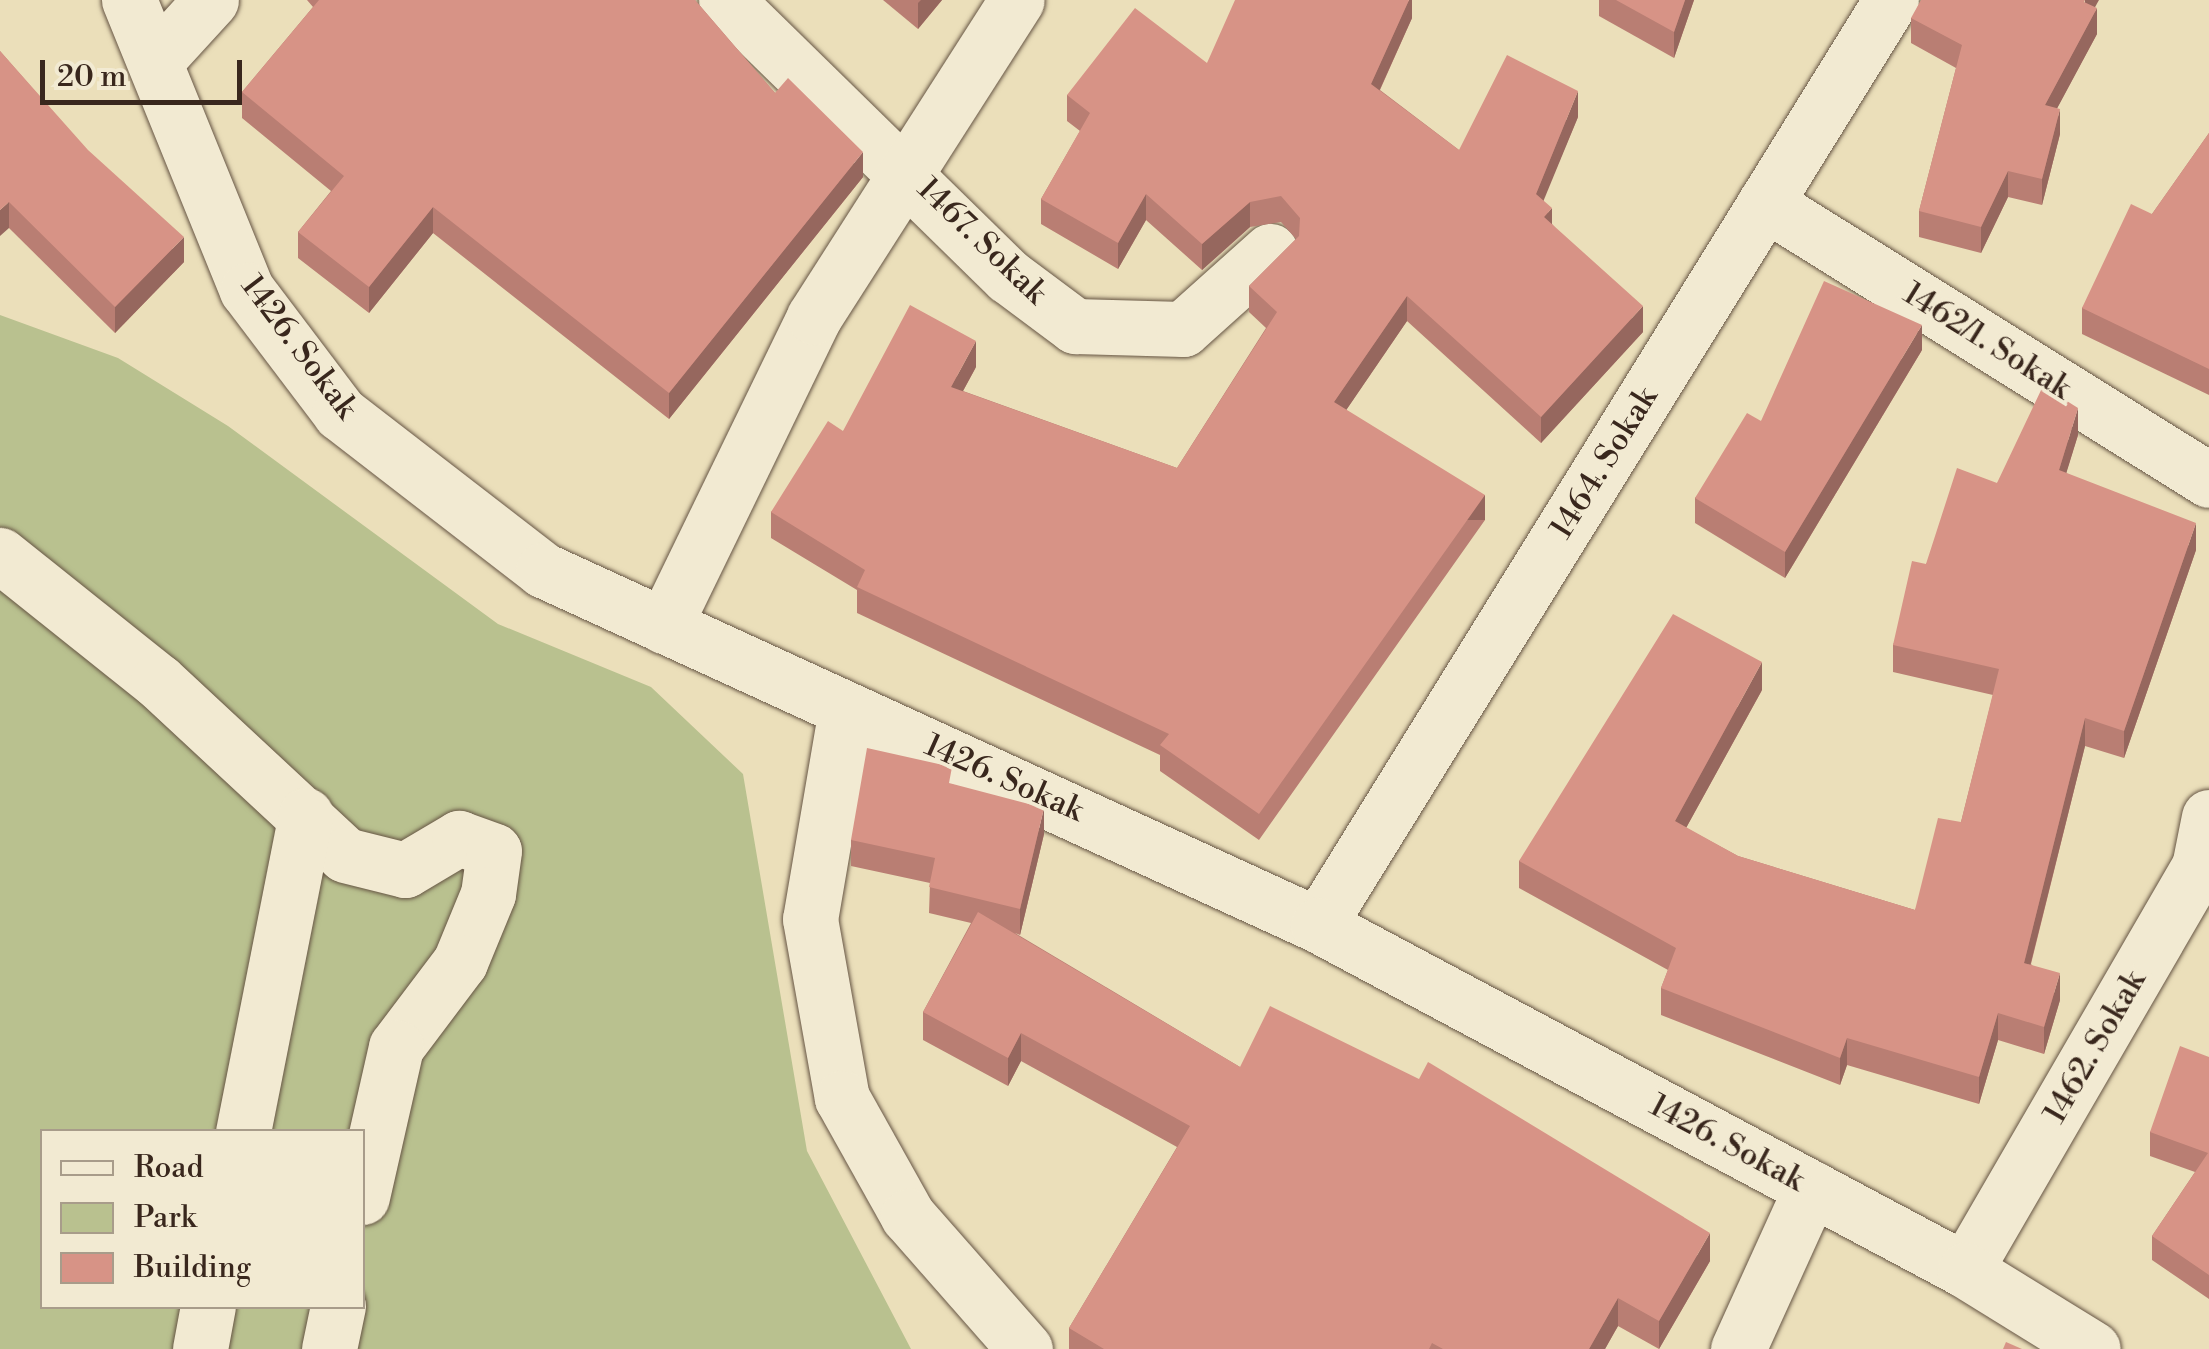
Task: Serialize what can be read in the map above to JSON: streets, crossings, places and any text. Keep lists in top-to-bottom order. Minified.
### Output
{"streets":{"street":["1467. Sokak","1462/1. Sokak","1426. Sokak","1464. Sokak","1462. Sokak"]},"crossings":[["1462/1. Sokak","1464. Sokak"],["1426. Sokak","1464. Sokak"],["1426. Sokak","1462. Sokak"]],"legend":["Road","Park","Building"],"scale_bar":"20 m"}
